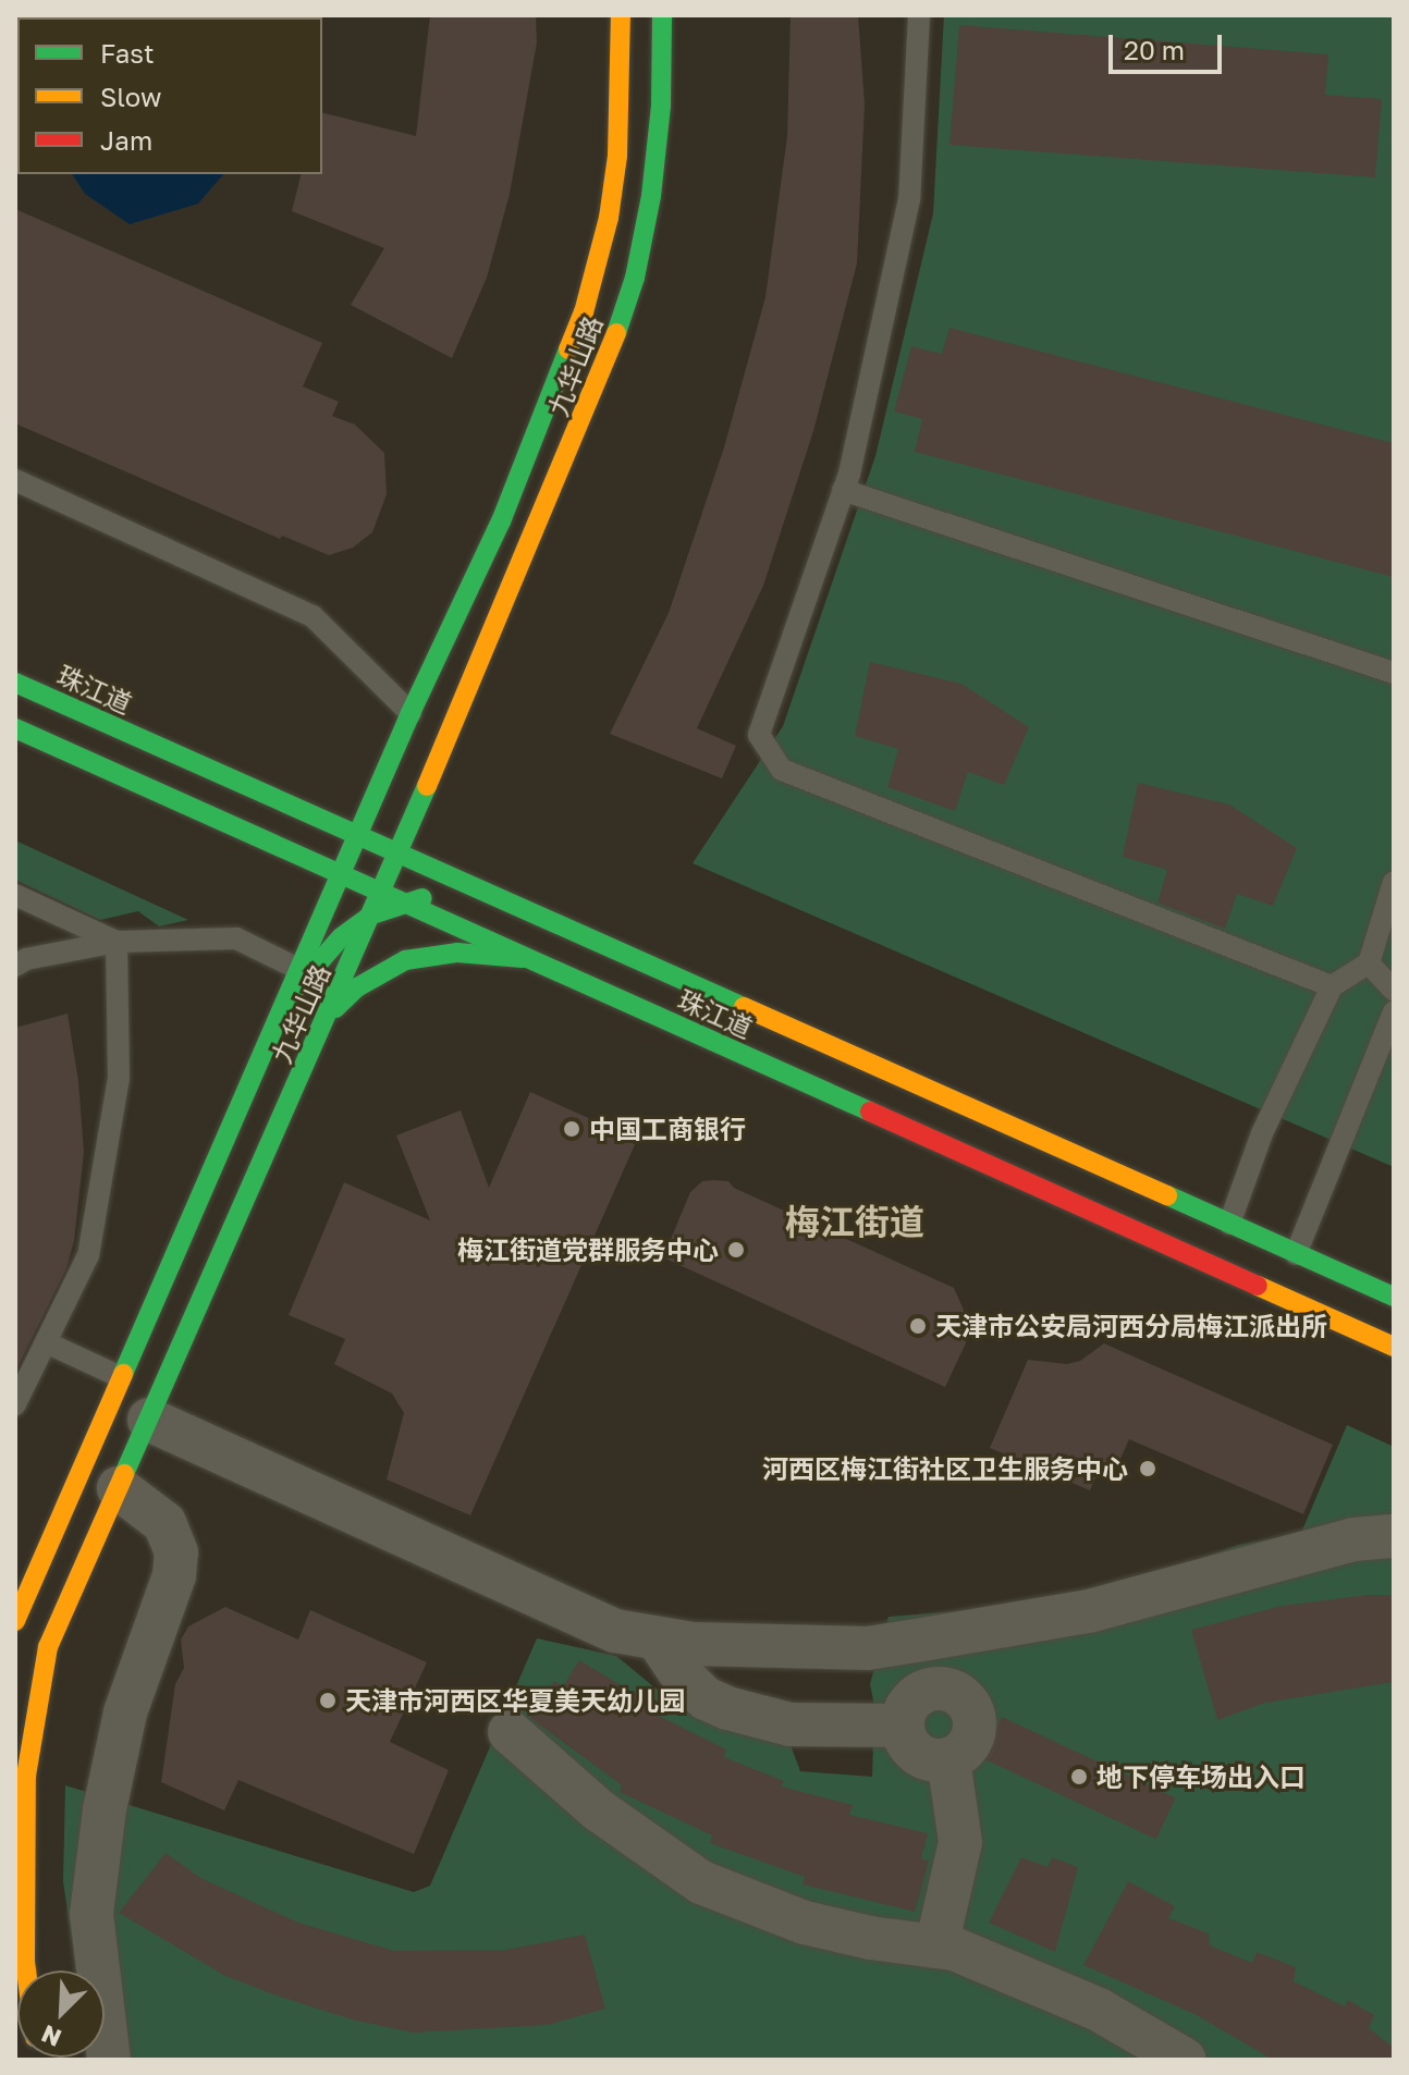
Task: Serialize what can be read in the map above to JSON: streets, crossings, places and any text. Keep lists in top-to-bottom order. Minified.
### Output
{"streets":{"street":["九华山路","珠江道"]},"crossings":[["九华山路","珠江道"]],"districts":["梅江街道"],"places":["中国工商银行","梅江街道党群服务中心","天津市公安局河西分局梅江派出所","河西区梅江街社区卫生服务中心","天津市河西区华夏美天幼儿园","地下停车场出入口"],"legend":["Fast","Slow","Jam"],"scale_bar":"20 m","north":"bottom left"}
